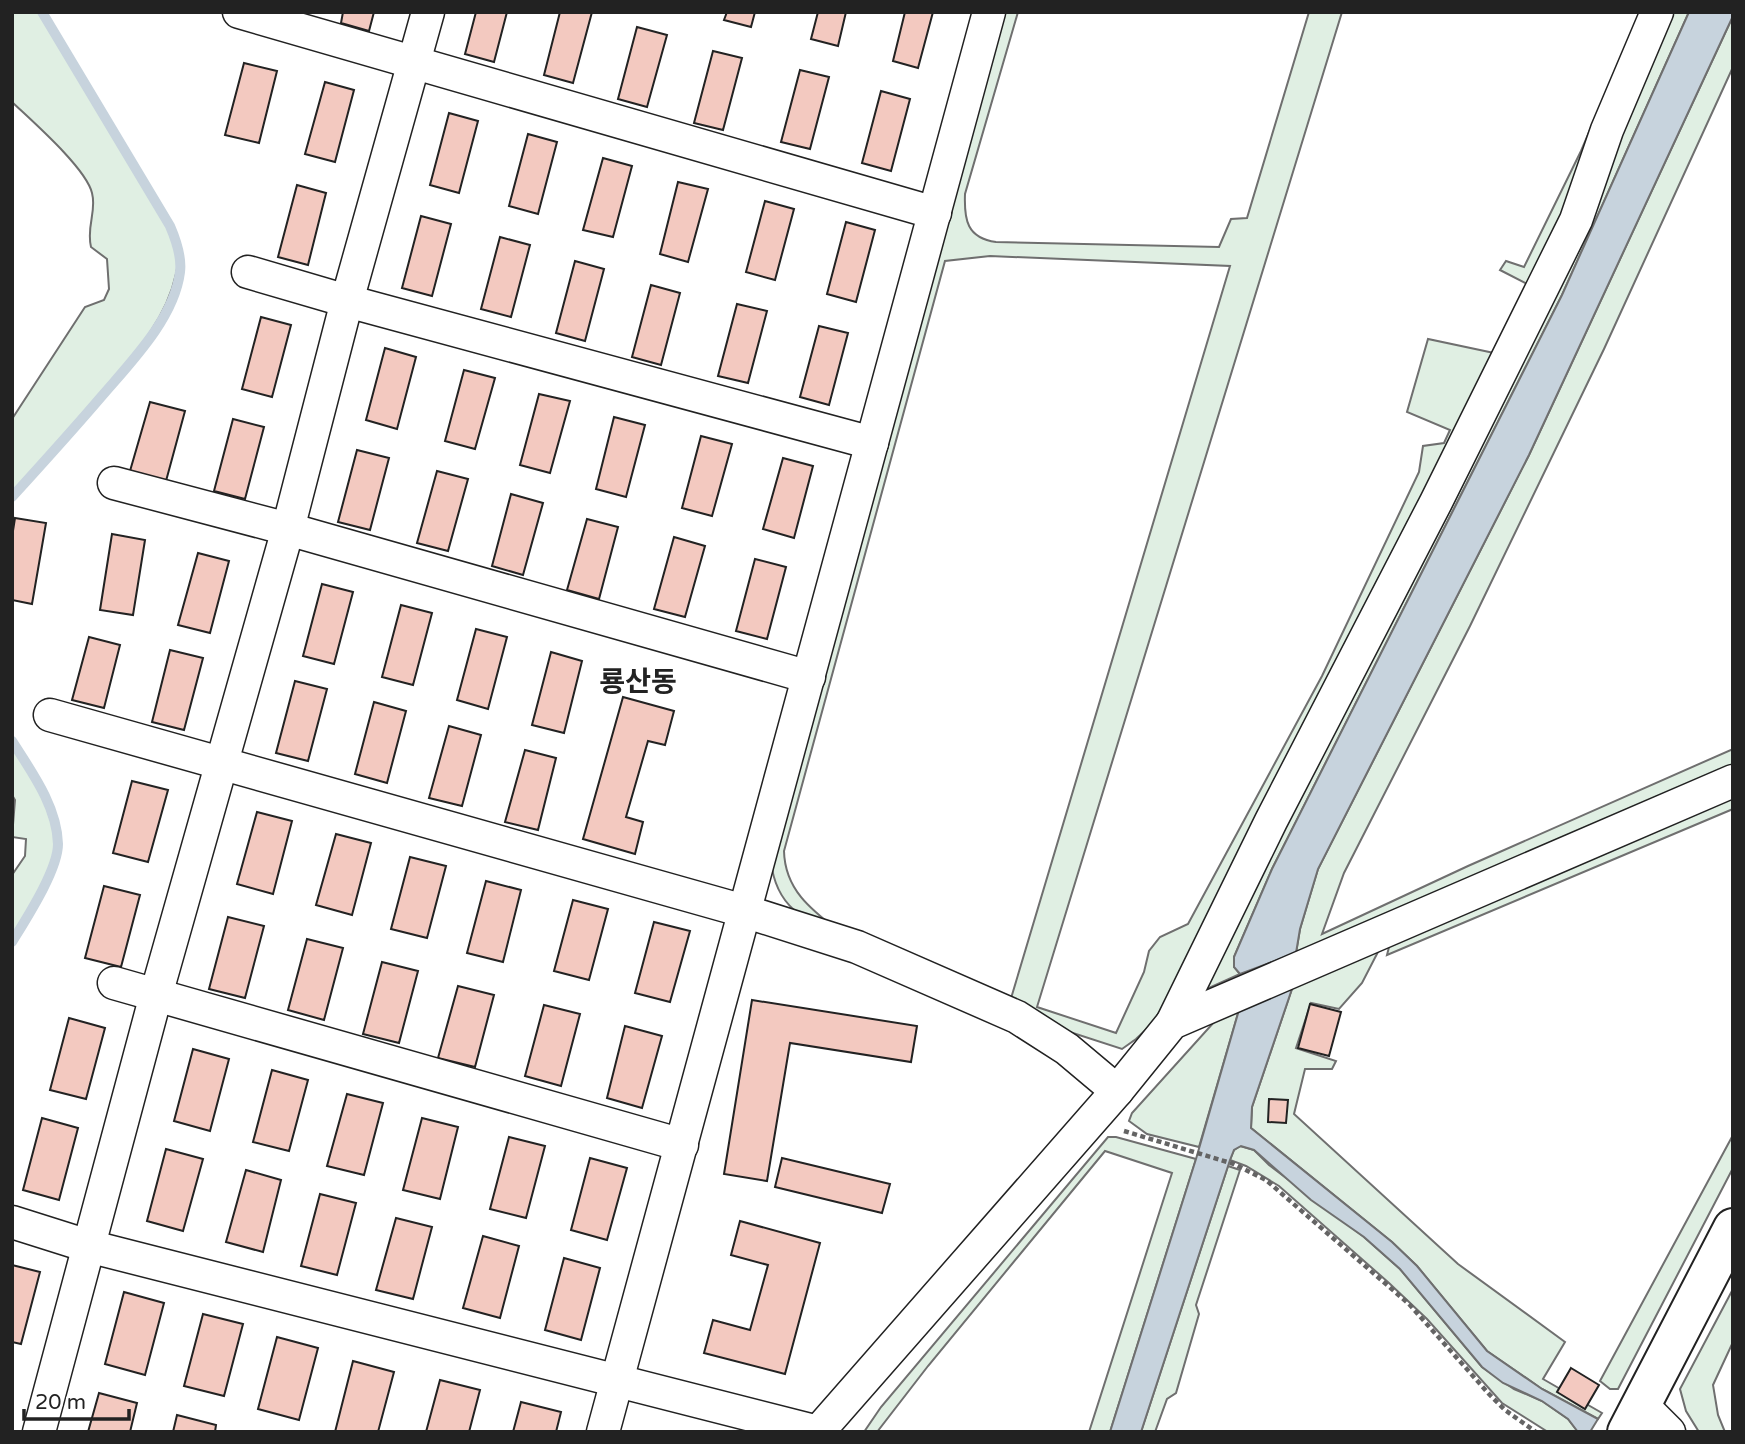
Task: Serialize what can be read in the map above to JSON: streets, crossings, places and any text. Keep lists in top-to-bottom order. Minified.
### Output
{"districts":["룡산동"],"scale_bar":"20 m"}
